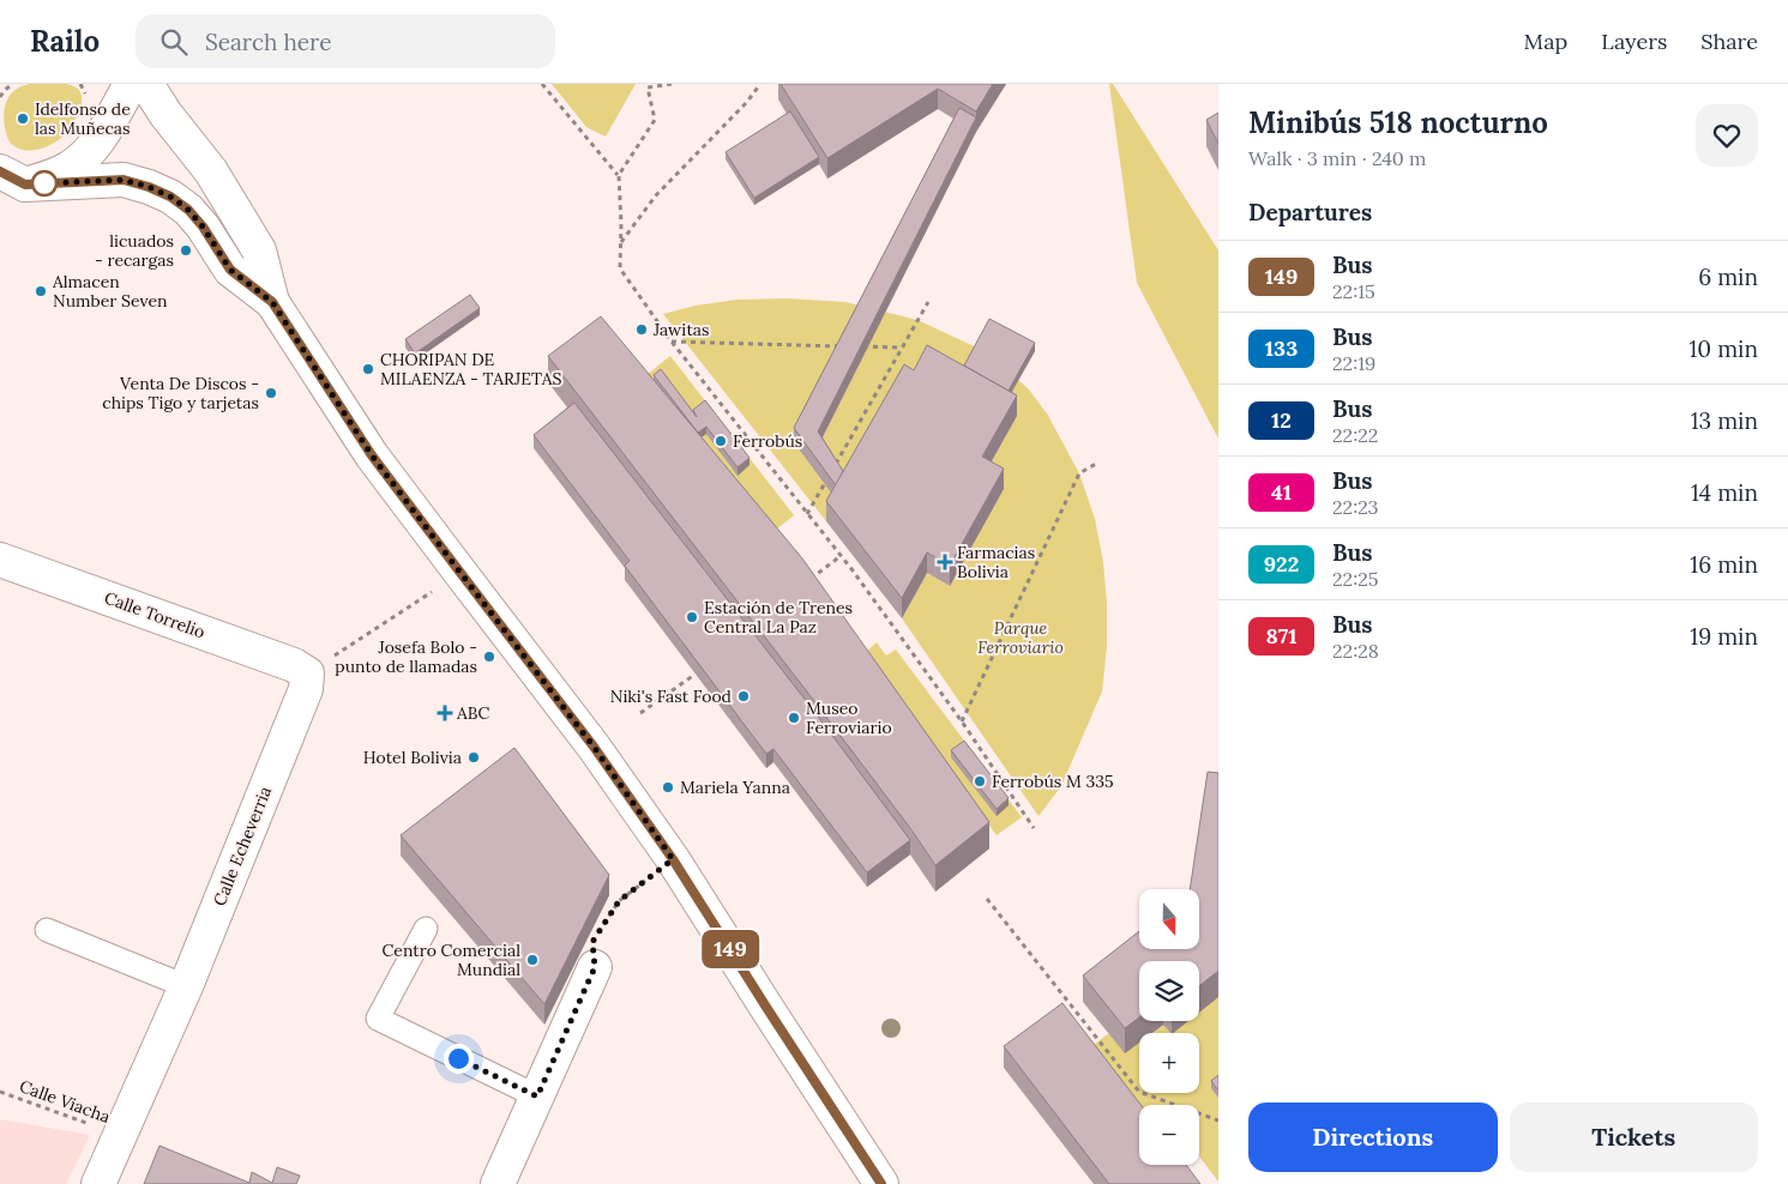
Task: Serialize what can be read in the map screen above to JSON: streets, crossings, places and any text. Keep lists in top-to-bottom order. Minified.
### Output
{"streets":{"main road":["Calle Torrelio","Calle Echeverria"],"path":["Calle Viacha"]},"crossings":[["Calle Torrelio","Calle Echeverria"],["Calle Echeverria","Calle Viacha"]],"parks":["Parque Ferroviario"],"places":{"other":["Idelfonso de las Muñecas","licuados - recargas","Almacen Number Seven","Jawitas","CHORIPAN DE MILAENZA - TARJETAS","Venta De Discos - chips Tigo y tarjetas","Ferrobús","Estación de Trenes Central La Paz","Josefa Bolo - punto de llamadas","Niki's Fast Food","Museo Ferroviario","Hotel Bolivia","Ferrobús M 335","Mariela Yanna","Centro Comercial Mundial"],"health":["Farmacias Bolivia","ABC"]},"lines":["bus line 149"],"north":"bottom","page":{"header":"Railo","search":"Search here","nav":["Map","Layers","Share"],"on_map":"149","heading":[["Minibús 518 nocturno","Walk · 3 min · 240 m"],"Departures"],"list":[{"mark":"149","name":"Bus","note":"22:15","value":"6 min"},{"mark":"133","name":"Bus","note":"22:19","value":"10 min"},{"mark":"12","name":"Bus","note":"22:22","value":"13 min"},{"mark":"41","name":"Bus","note":"22:23","value":"14 min"},{"mark":"922","name":"Bus","note":"22:25","value":"16 min"},{"mark":"871","name":"Bus","note":"22:28","value":"19 min"}],"map_buttons":["+","−"],"buttons":["Directions","Tickets"]}}
